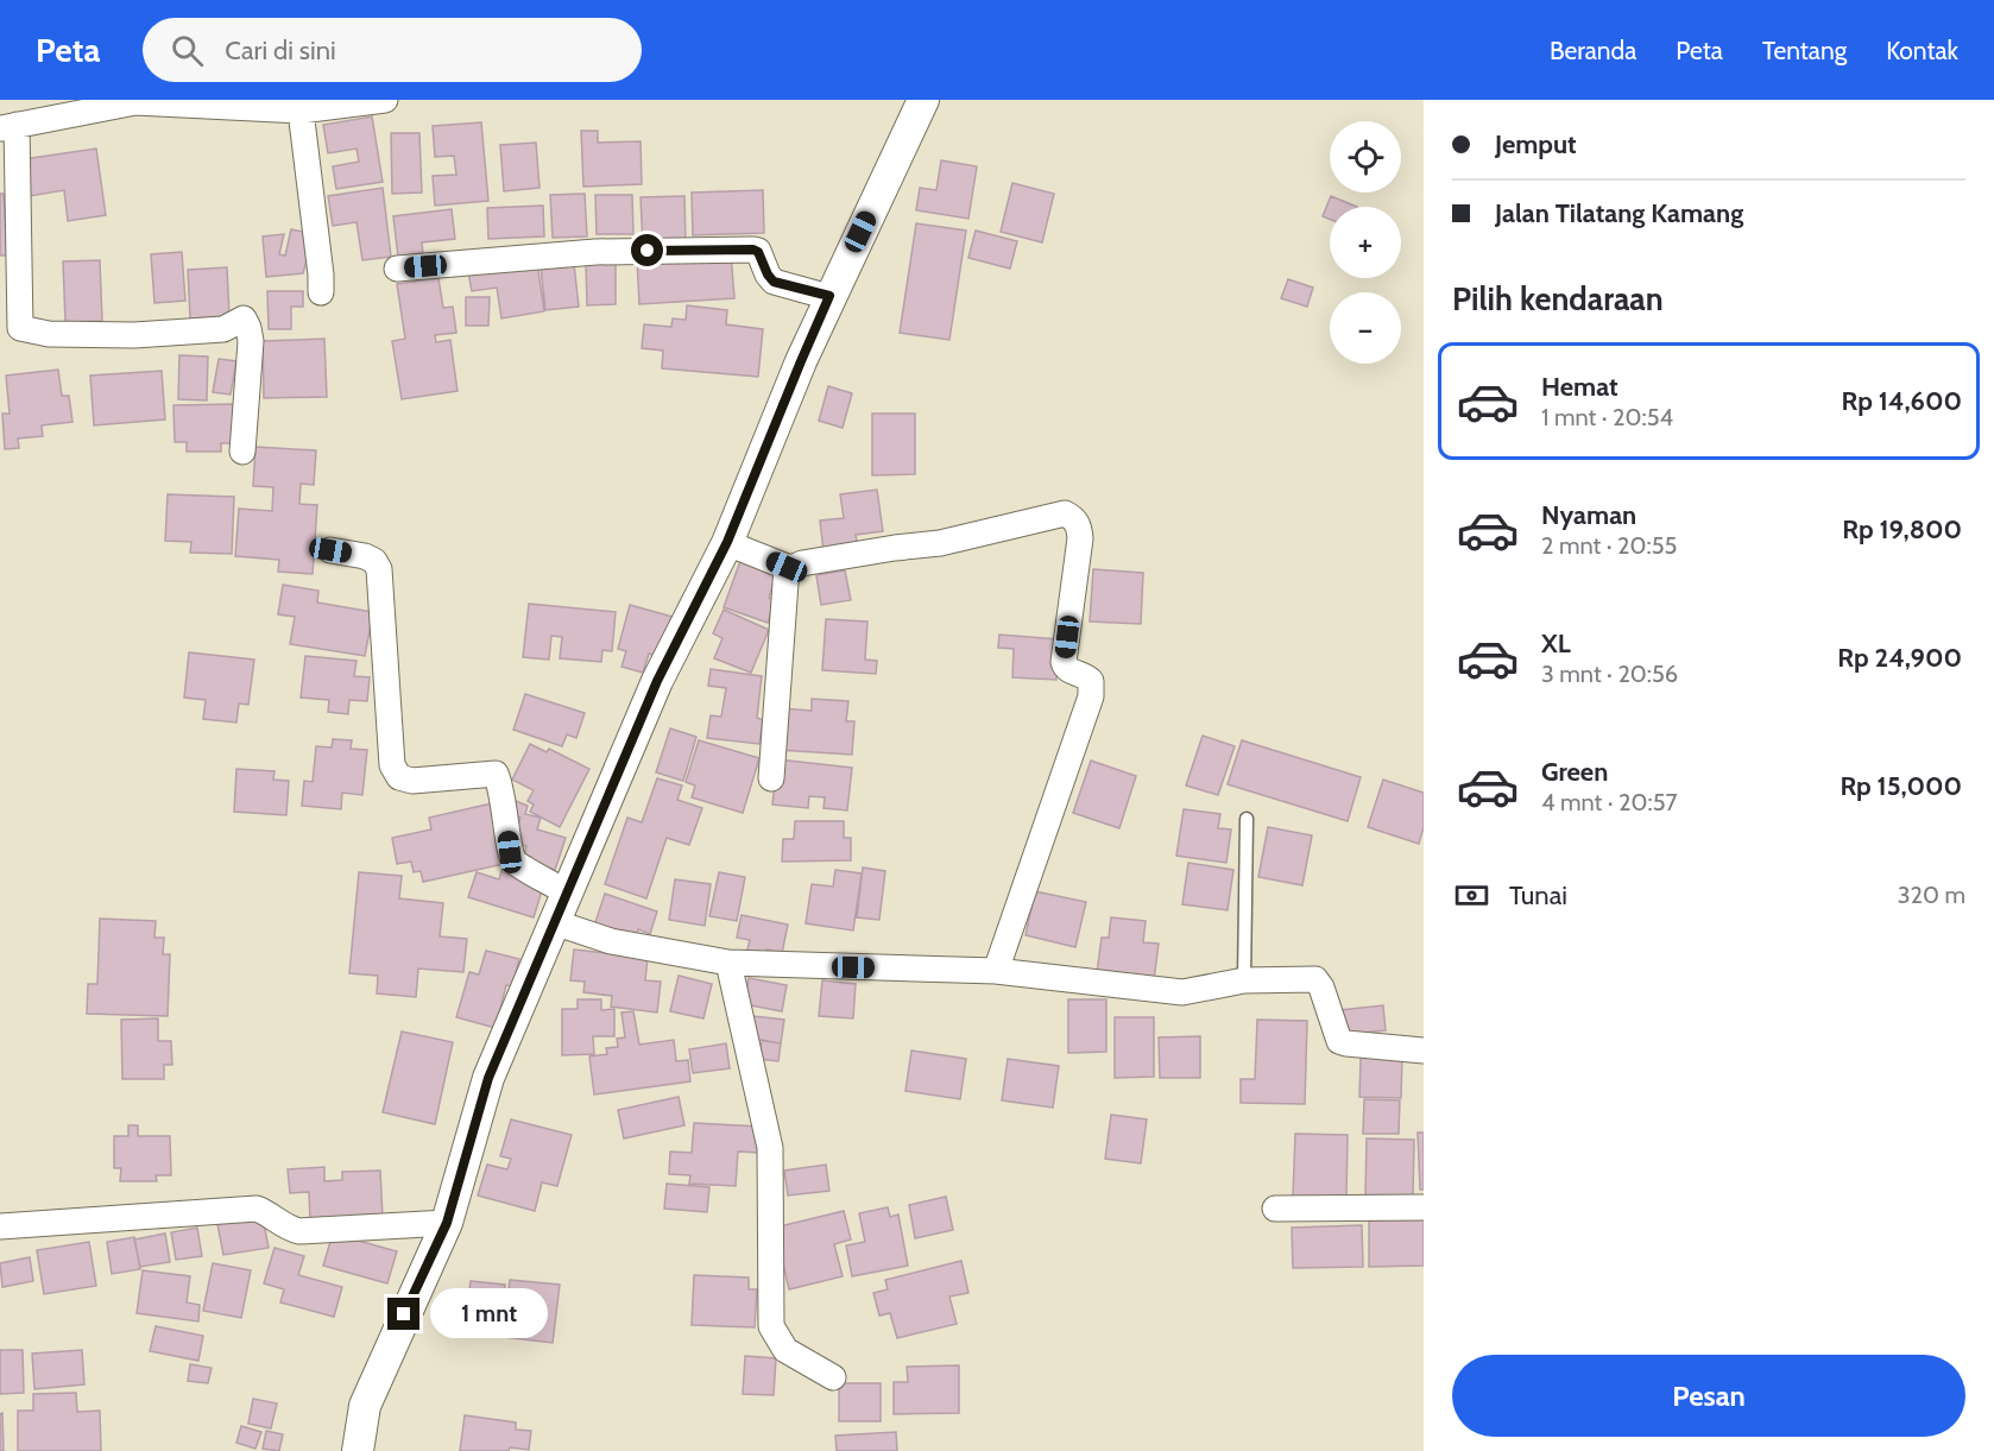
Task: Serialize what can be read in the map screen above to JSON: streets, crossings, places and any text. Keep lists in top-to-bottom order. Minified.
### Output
{"page":{"header":"Peta","search":"Cari di sini","nav":["Beranda","Peta","Tentang","Kontak"],"banner":["Jemput","Jalan Tilatang Kamang"],"map_buttons":["+","−"],"heading":"Pilih kendaraan","list":[{"name":"Hemat","note":"1 mnt · 20:54","value":"Rp 14,600"},{"name":"Nyaman","note":"2 mnt · 20:55","value":"Rp 19,800"},{"name":"XL","note":"3 mnt · 20:56","value":"Rp 24,900"},{"name":"Green","note":"4 mnt · 20:57","value":"Rp 15,000"}],"pay":["Tunai","320 m"],"bubble":"1 mnt","buttons":"Pesan"}}
